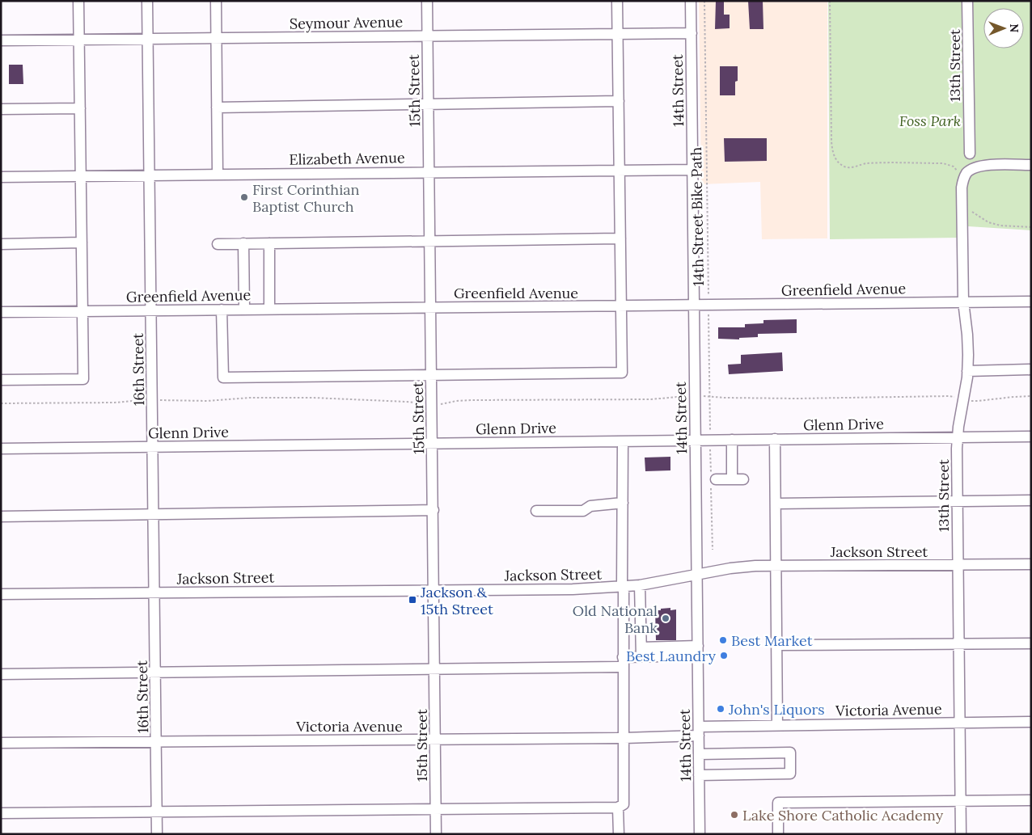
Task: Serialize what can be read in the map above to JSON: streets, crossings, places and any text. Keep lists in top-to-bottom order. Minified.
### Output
{"streets":{"street":["Seymour Avenue","13th Street","15th Street","14th Street","Elizabeth Avenue","Greenfield Avenue","16th Street","Glenn Drive","Jackson Street","Victoria Avenue"],"path":["14th Street Bike Path"]},"crossings":[["Seymour Avenue","15th Street"],["Seymour Avenue","14th Street"],["Seymour Avenue","16th Street"],["13th Street","Greenfield Avenue"],["13th Street","Glenn Drive"],["13th Street","Jackson Street"],["13th Street","Victoria Avenue"],["15th Street","Elizabeth Avenue"],["15th Street","Greenfield Avenue"],["15th Street","Glenn Drive"],["15th Street","Jackson Street"],["15th Street","Victoria Avenue"],["14th Street","Elizabeth Avenue"],["14th Street","Greenfield Avenue"],["14th Street","Glenn Drive"],["14th Street","Jackson Street"],["14th Street","Victoria Avenue"],["Elizabeth Avenue","16th Street"],["14th Street Bike Path","Greenfield Avenue"],["Greenfield Avenue","16th Street"],["16th Street","Glenn Drive"],["16th Street","Jackson Street"],["16th Street","Victoria Avenue"]],"parks":["Foss Park"],"places":{"other":["First Corinthian Baptist Church","Old National Bank","Best Market","Best Laundry","John's Liquors","Lake Shore Catholic Academy"],"transit":["Jackson & 15th Street"]},"north":"right"}
